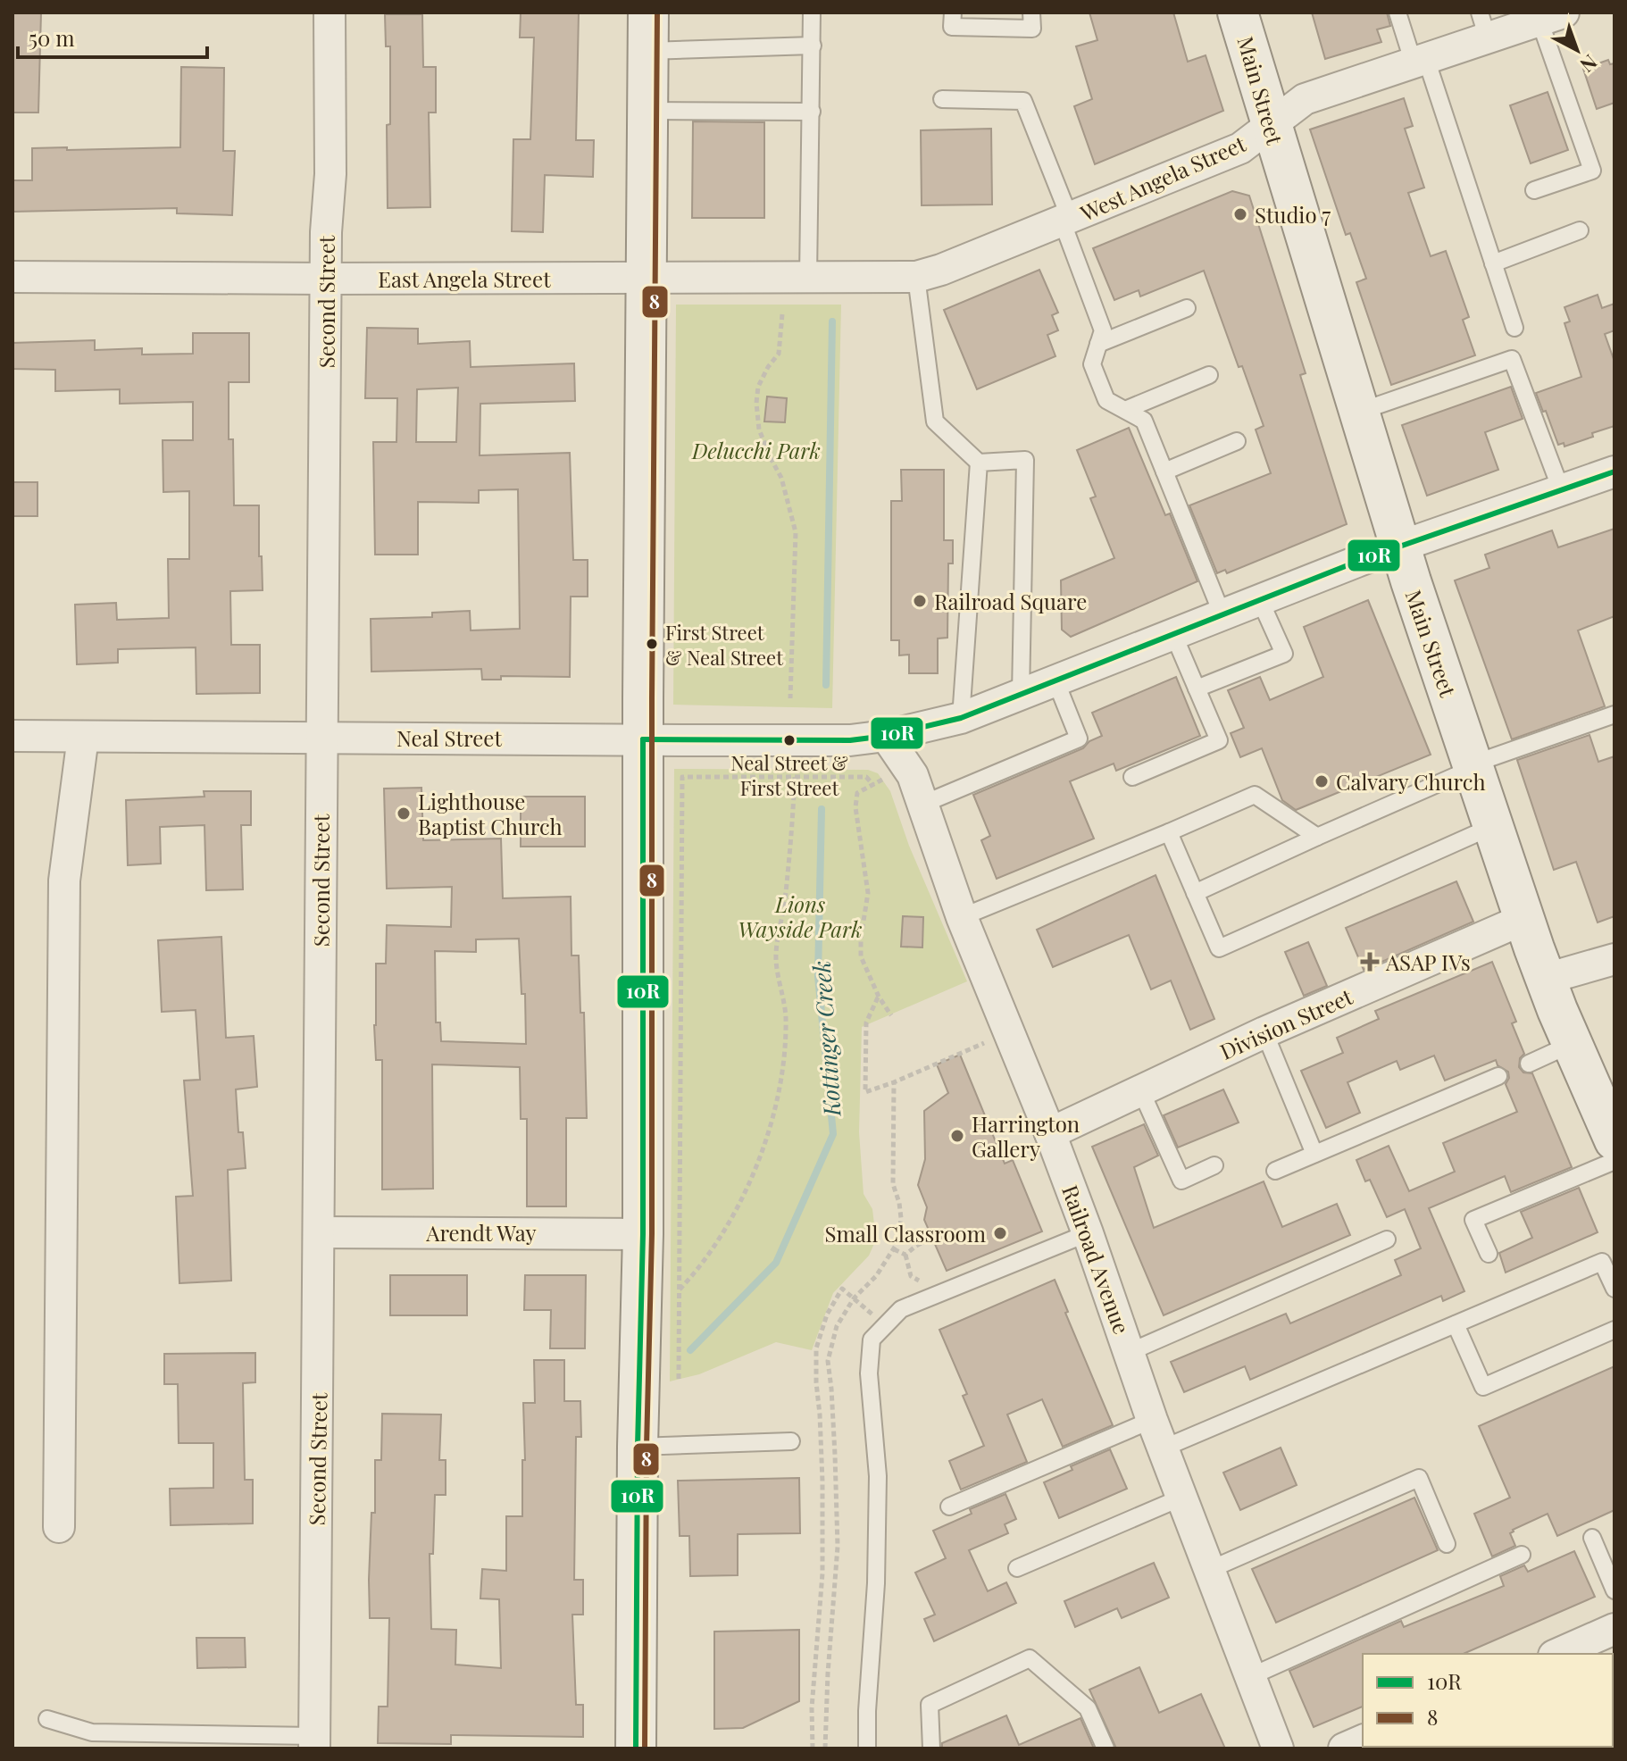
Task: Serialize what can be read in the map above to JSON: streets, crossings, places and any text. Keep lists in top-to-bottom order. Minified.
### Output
{"streets":{"street":["Main Street","West Angela Street","East Angela Street","Second Street","Neal Street","Division Street","Arendt Way","Railroad Avenue"]},"crossings":[["Main Street","West Angela Street"],["Main Street","Neal Street"],["Main Street","Division Street"],["West Angela Street","East Angela Street"],["East Angela Street","Second Street"],["Second Street","Neal Street"],["Second Street","Arendt Way"],["Neal Street","Railroad Avenue"],["Division Street","Railroad Avenue"]],"water":["Kottinger Creek"],"parks":["Delucchi Park","Lions Wayside Park"],"places":{"other":["Studio 7","Railroad Square","First Street & Neal Street","Neal Street & First Street","Calvary Church","Lighthouse Baptist Church","Harrington Gallery","Small Classroom"],"health":["ASAP IVs"]},"lines":["transit line 8","transit line 10R"],"legend":["10R","8"],"scale_bar":"50 m","north":"bottom right"}
